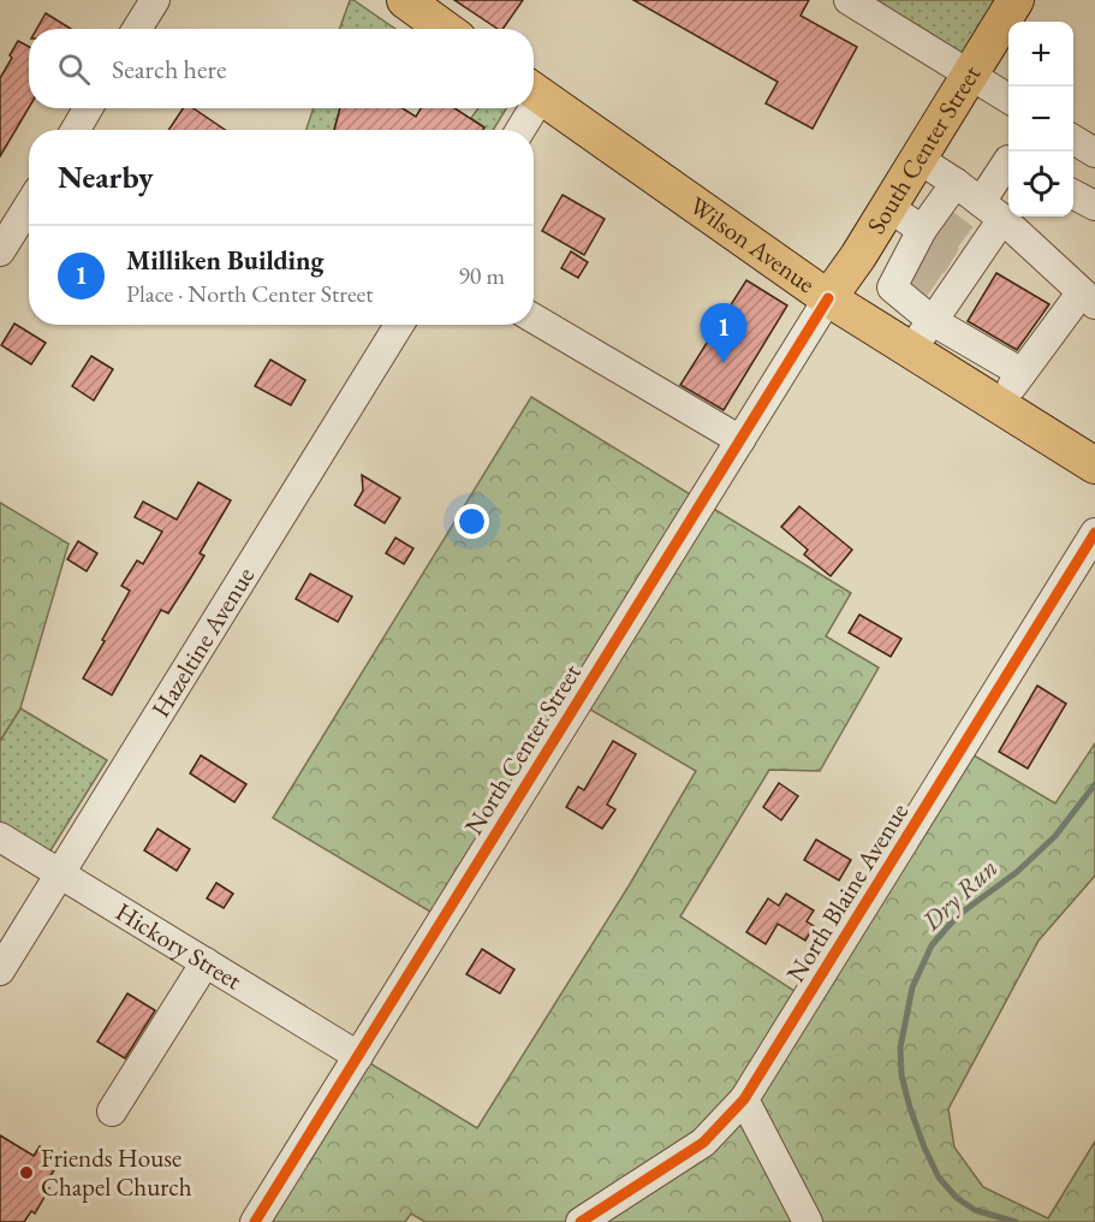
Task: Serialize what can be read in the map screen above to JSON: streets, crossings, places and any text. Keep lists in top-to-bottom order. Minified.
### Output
{"streets":{"main road":["South Center Street","Wilson Avenue"],"street":["Hazeltine Avenue","North Center Street","North Blaine Avenue","Hickory Street"]},"crossings":[["South Center Street","Wilson Avenue"],["South Center Street","North Center Street"],["Wilson Avenue","North Center Street"],["Hazeltine Avenue","Hickory Street"],["North Center Street","Hickory Street"]],"water":["Dry Run"],"places":["Friends House Chapel Church"],"page":{"map_buttons":["+","−"],"search":"Search here","heading":"Nearby","list":[{"mark":"1","name":"Milliken Building","note":"Place · North Center Street","value":"90 m"}],"pins":"1"}}
